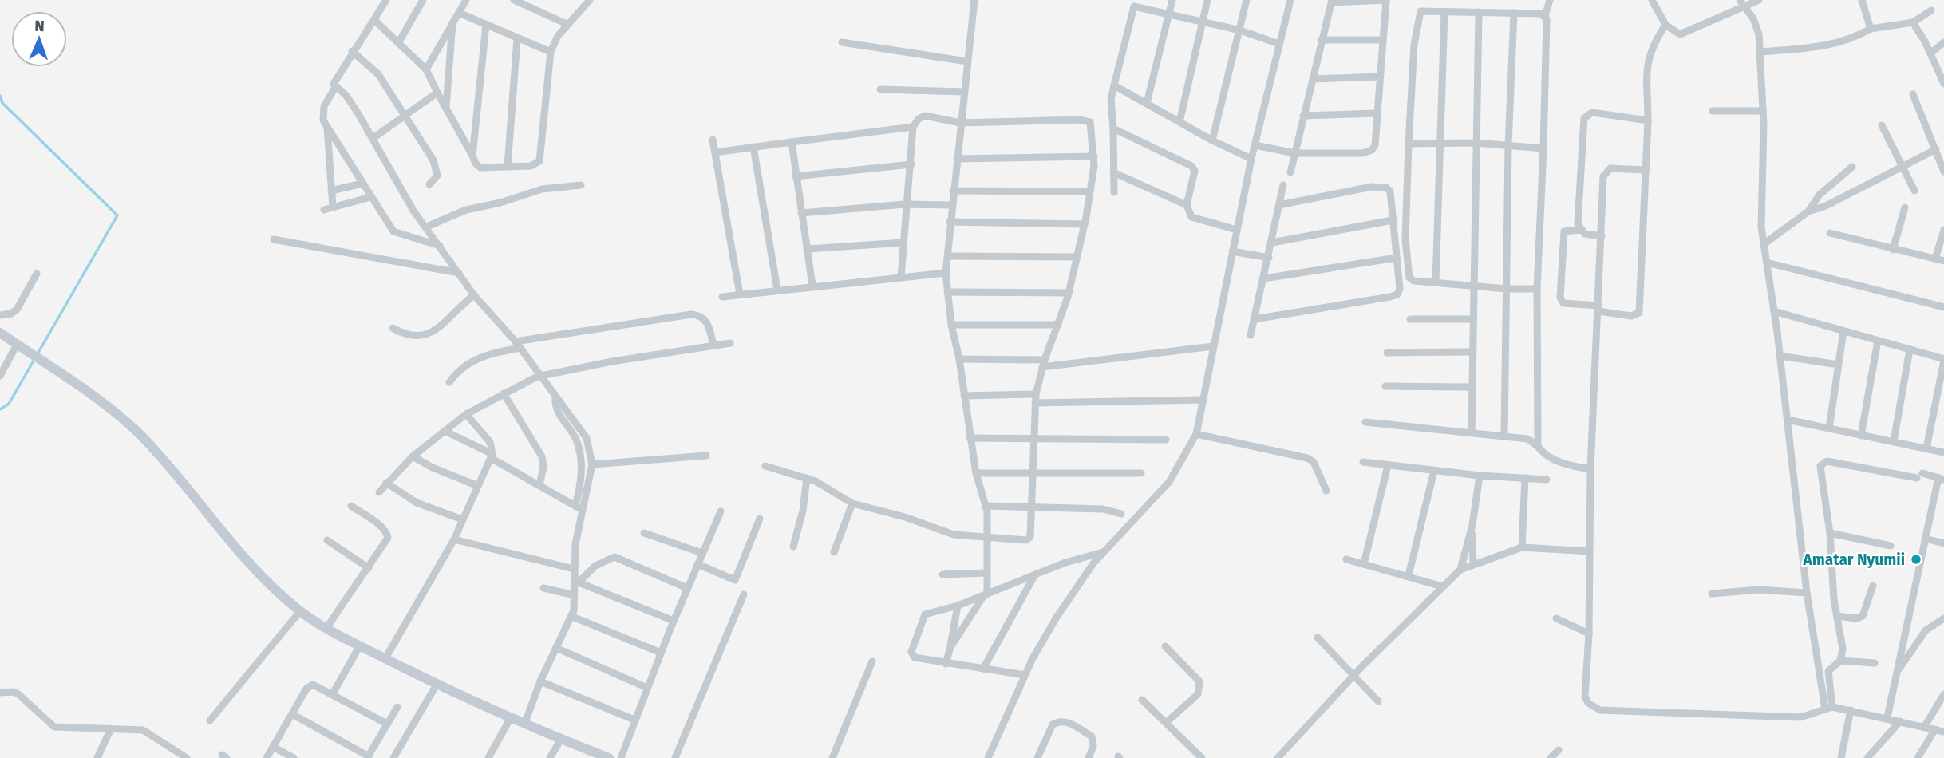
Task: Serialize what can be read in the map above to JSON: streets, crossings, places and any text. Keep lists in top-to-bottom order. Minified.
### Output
{"places":["Amatar Nyumii"],"north":"top"}
